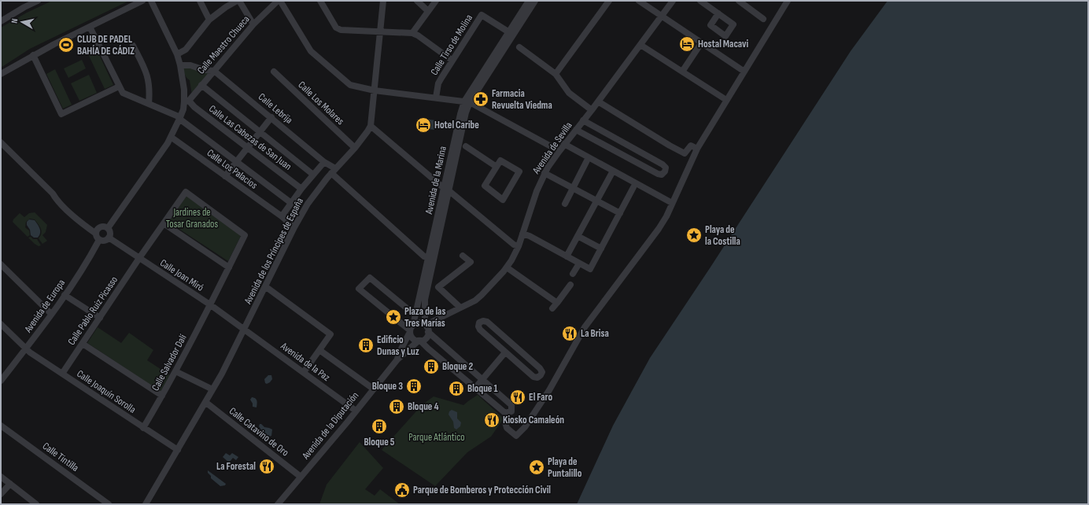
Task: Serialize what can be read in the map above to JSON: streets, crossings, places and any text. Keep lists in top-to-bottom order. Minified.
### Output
{"streets":{"street":["Calle Maestro Chueca","Calle Tirso de Molina","Calle Los Molares","Calle Lebrija","Calle Las Cabezas de San Juan","Avenida de Sevilla","Calle Los Palacios","Avenida de la Marina","Avenida de los Príncipes de España","Calle Joan Miró","Avenida de Europa","Calle Pablo Ruiz Picasso","Avenida de la Paz","Calle Salvador Dalí","Calle Joaquín Sorolla","Avenida de la Diputación","Calle Catavino de Oro","Calle Tintilla"]},"crossings":[["Calle Maestro Chueca","Calle Lebrija"],["Calle Maestro Chueca","Calle Las Cabezas de San Juan"],["Calle Tirso de Molina","Avenida de la Marina"],["Calle Los Molares","Avenida de los Príncipes de España"],["Calle Lebrija","Avenida de la Marina"],["Calle Lebrija","Avenida de los Príncipes de España"],["Avenida de Sevilla","Avenida de la Marina"],["Avenida de Sevilla","Avenida de la Diputación"],["Calle Los Palacios","Avenida de los Príncipes de España"],["Avenida de la Marina","Avenida de la Diputación"],["Avenida de los Príncipes de España","Calle Joan Miró"],["Avenida de los Príncipes de España","Avenida de la Paz"],["Avenida de los Príncipes de España","Calle Joaquín Sorolla"],["Avenida de los Príncipes de España","Calle Catavino de Oro"],["Calle Joan Miró","Avenida de Europa"],["Calle Joan Miró","Calle Pablo Ruiz Picasso"],["Calle Joan Miró","Avenida de la Paz"],["Calle Joan Miró","Calle Salvador Dalí"],["Avenida de Europa","Calle Joaquín Sorolla"],["Calle Pablo Ruiz Picasso","Calle Salvador Dalí"],["Calle Pablo Ruiz Picasso","Calle Joaquín Sorolla"],["Avenida de la Paz","Avenida de la Diputación"],["Calle Salvador Dalí","Calle Joaquín Sorolla"],["Avenida de la Diputación","Calle Catavino de Oro"]],"parks":["Jardines de Tosar Granados","Parque Atlántico"],"places":{"hotel":["Hostal Macavi","Hotel Caribe"],"sports":["CLUB DE PADEL BAHÍA DE CÁDIZ"],"pharmacy":["Farmacia Revuelta Viedma"],"place":["Playa de la Costilla","Plaza de las Tres Marías","Playa de Puntalillo"],"restaurant":["La Brisa","El Faro","Kiosko Camaleón","La Forestal"],"building":["Edificio Dunas y Luz","Bloque 2","Bloque 3","Bloque 1","Bloque 4","Bloque 5"],"public building":["Parque de Bomberos y Protección Civil"]},"north":"left"}
